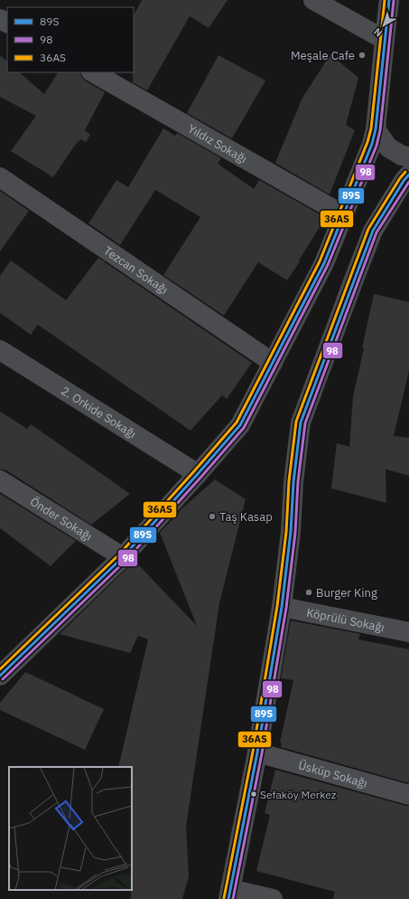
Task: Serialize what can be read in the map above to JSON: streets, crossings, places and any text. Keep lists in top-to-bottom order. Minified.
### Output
{"streets":{"street":["Yıldız Sokağı","Tezcan Sokağı","2. Orkide Sokağı","Önder Sokağı","Köprülü Sokağı","Üsküp Sokağı"]},"places":["Meşale Cafe","Taş Kasap","Burger King","Sefaköy Merkez"],"lines":["transit line 89S","transit line 36AS","transit line 98"],"legend":["89S","98","36AS"],"north":"bottom left"}
